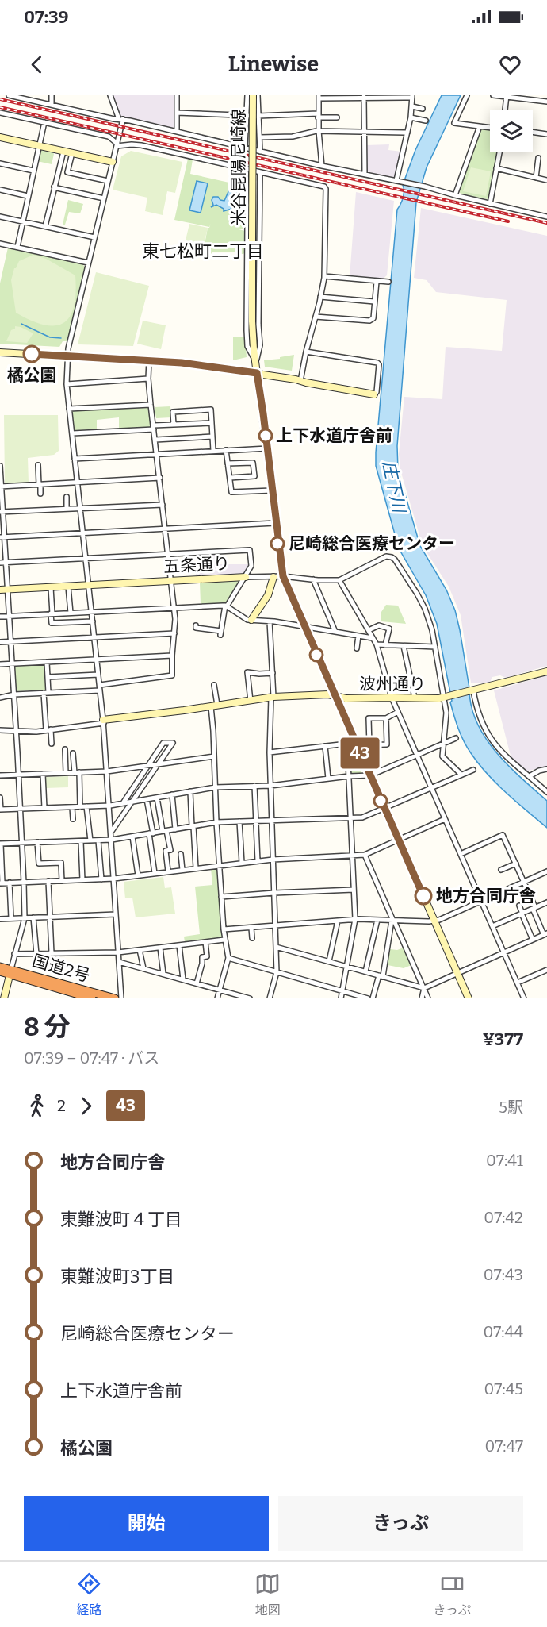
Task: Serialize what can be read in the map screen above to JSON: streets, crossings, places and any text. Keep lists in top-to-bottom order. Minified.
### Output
{"streets":{"highway":["国道2号"],"street":["米谷昆陽尼崎線","五条通り","波州通り"]},"crossings":[["米谷昆陽尼崎線","五条通り"],["米谷昆陽尼崎線","波州通り"]],"districts":["東七松町二丁目"],"water":["庄下川"],"places":["橘公園","上下水道庁舎前","尼崎総合医療センター","地方合同庁舎"],"lines":["bus line 43"],"page":{"status":"07:39","header":"Linewise","on_map":"43","heading":["8 分","07:39 – 07:47 · バス","¥377"],"legs":["2","43","5駅"],"list":[{"name":"地方合同庁舎","value":"07:41"},{"name":"東難波町４丁目","value":"07:42"},{"name":"東難波町3丁目","value":"07:43"},{"name":"尼崎総合医療センター","value":"07:44"},{"name":"上下水道庁舎前","value":"07:45"},{"name":"橘公園","value":"07:47"}],"buttons":["開始","きっぷ"],"tabs":["経路","地図","きっぷ"]}}
